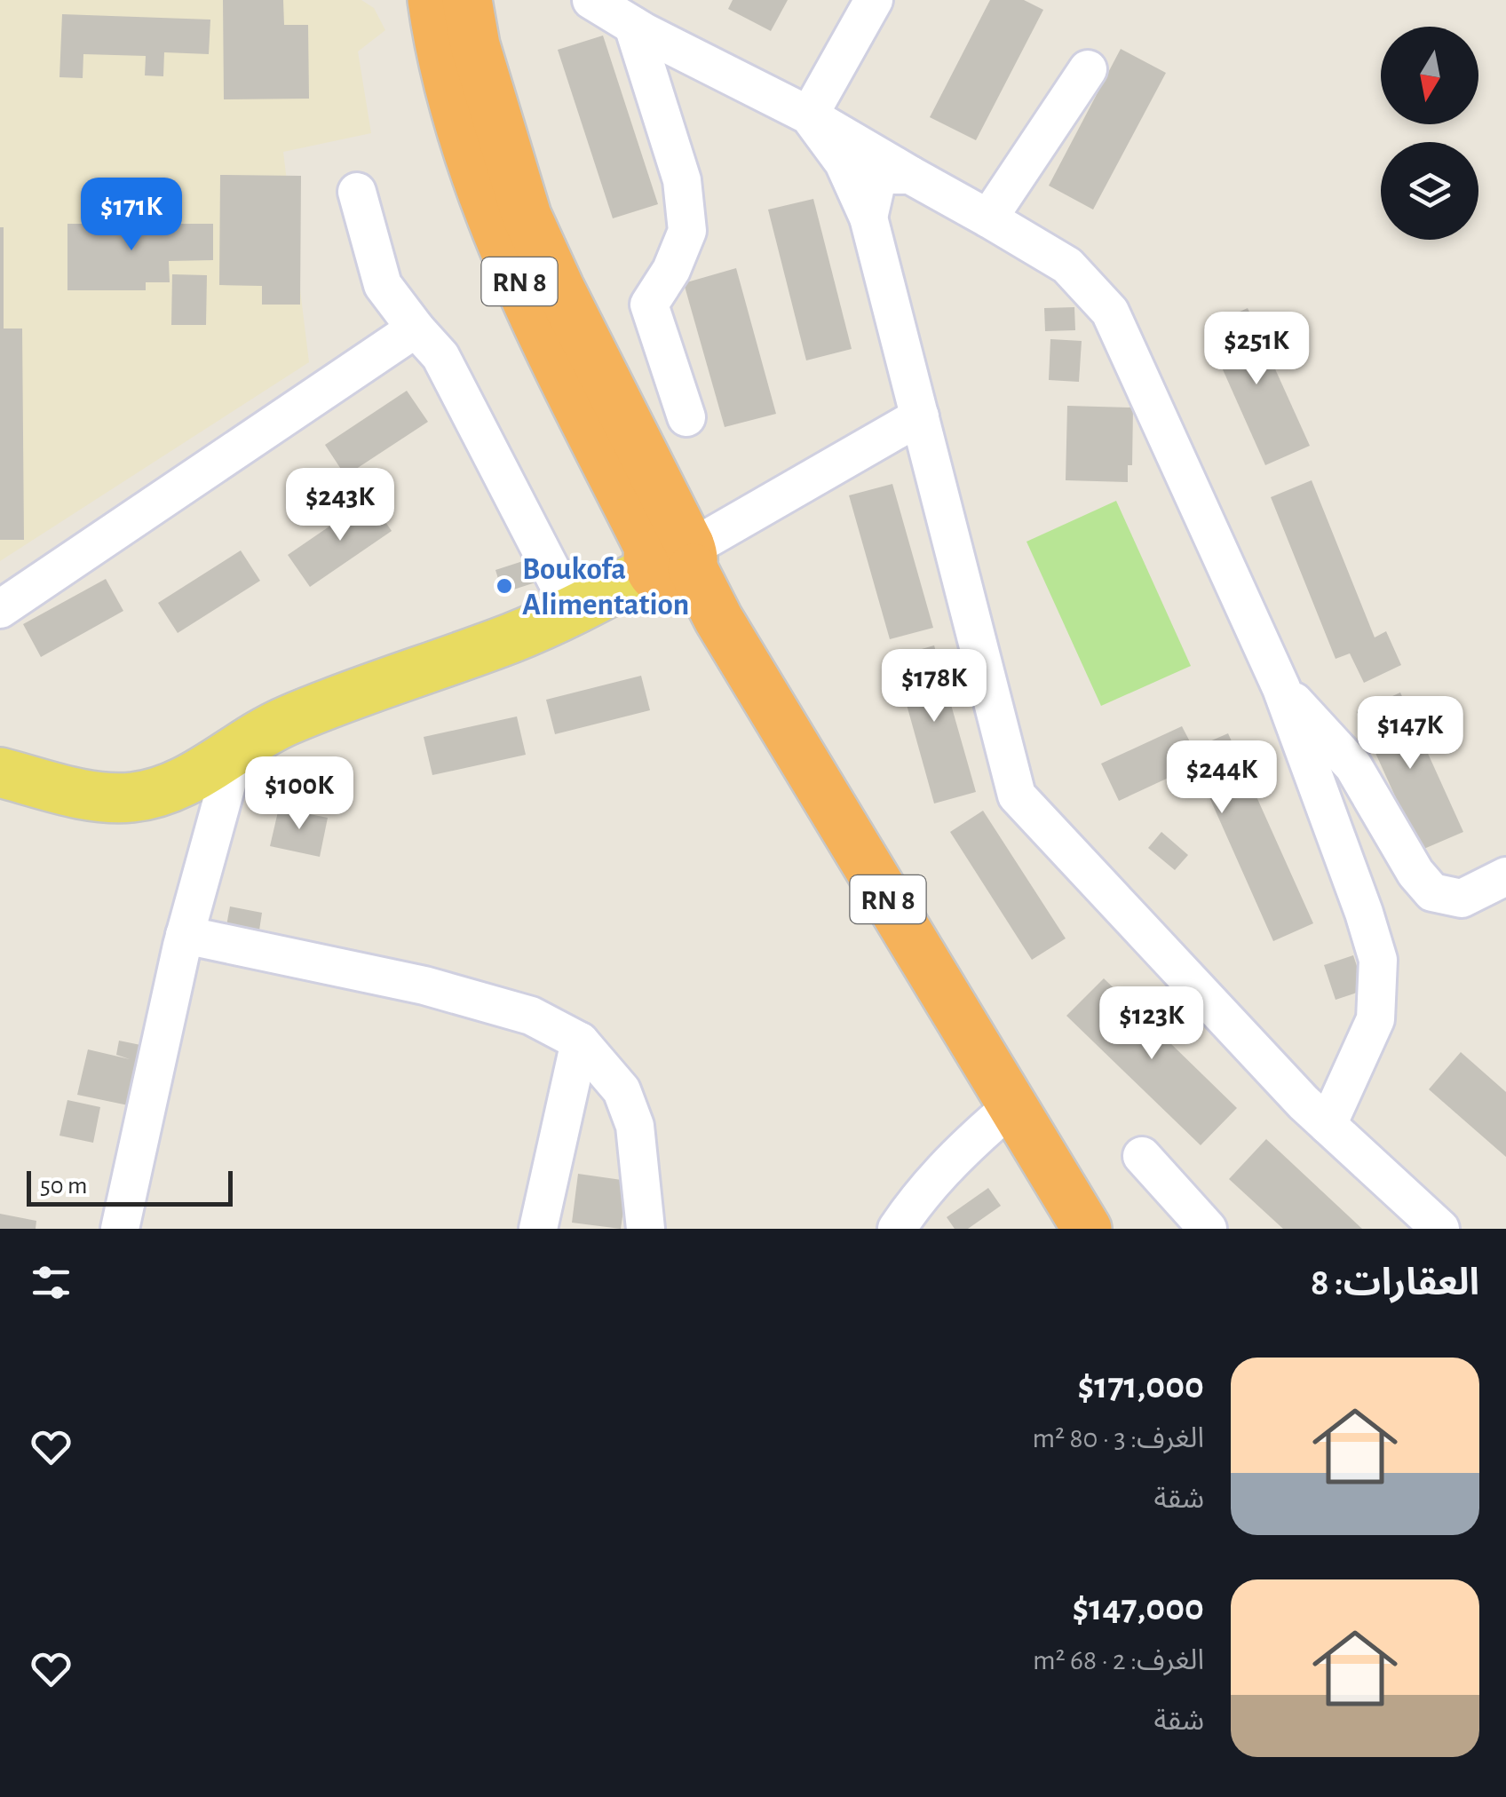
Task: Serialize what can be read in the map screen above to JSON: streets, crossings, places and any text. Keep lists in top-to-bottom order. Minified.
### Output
{"streets":{"highway":["RN 8"]},"places":["Boukofa Alimentation"],"scale_bar":"50 m","north":"bottom","page":{"price":["$171K","$251K","$243K","$178K","$147K","$244K","$100K","$123K"],"scale":"50 m","heading":"العقارات: 8","list":[{"name":"$171,000","note":"الغرف: 3 · 80 m² · شقة"},{"name":"$147,000","note":"الغرف: 2 · 68 m² · شقة"}]}}
